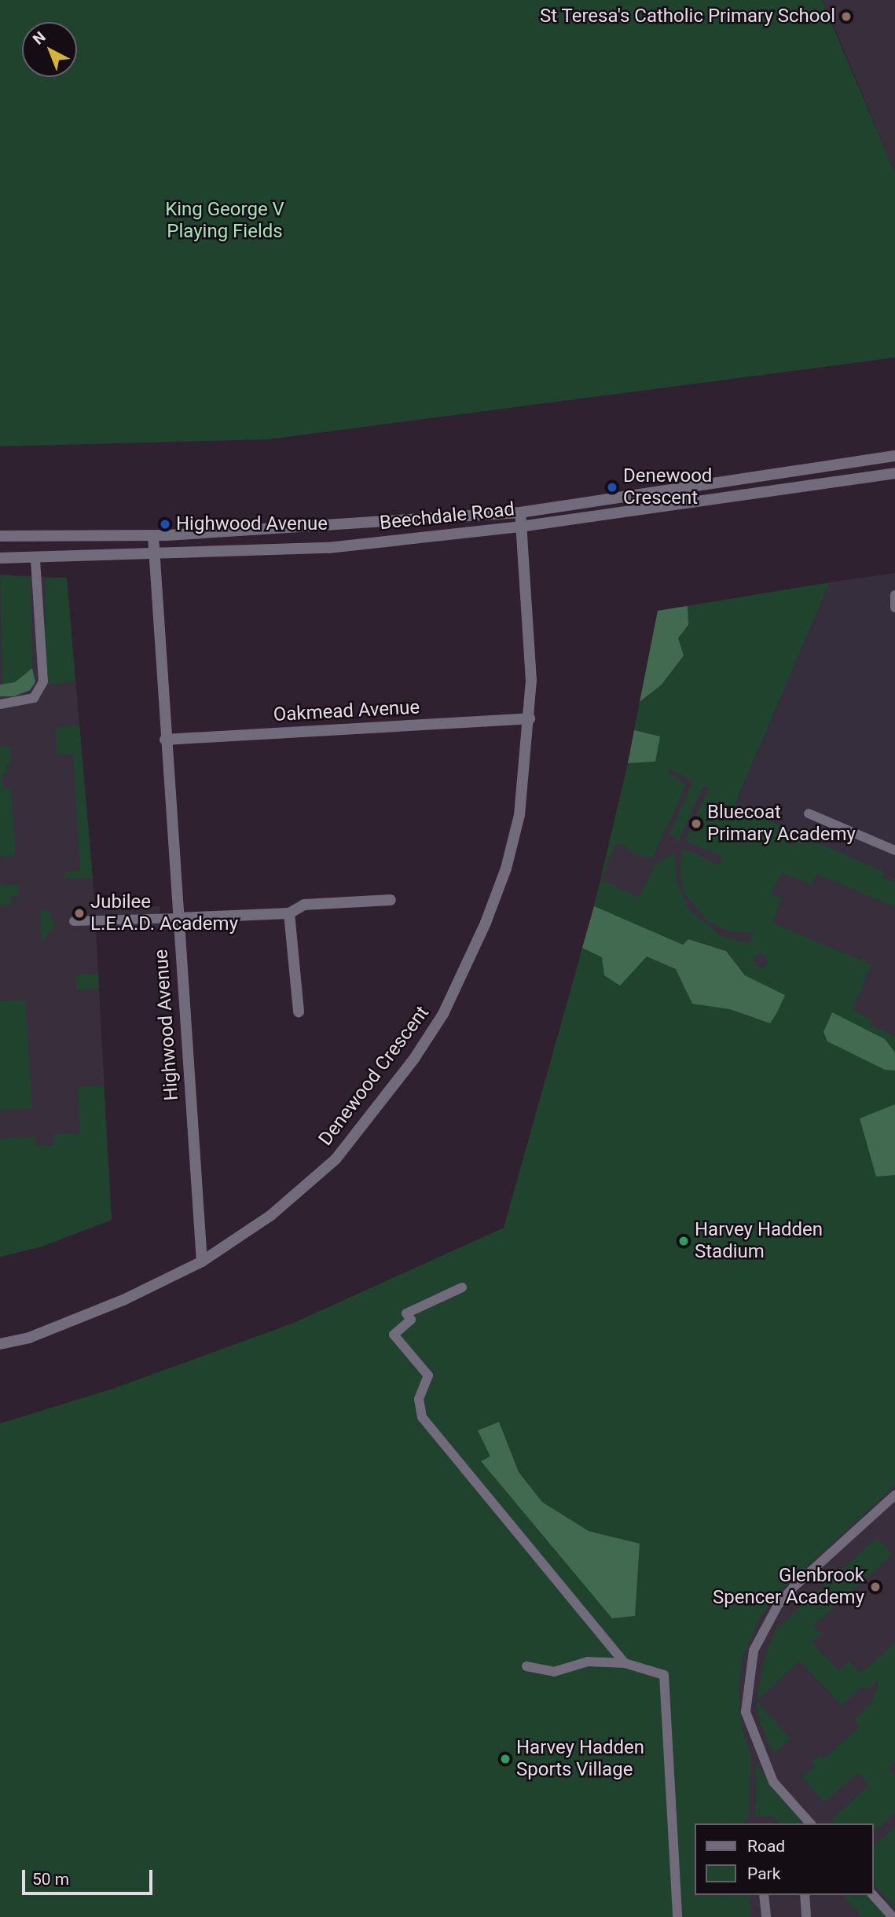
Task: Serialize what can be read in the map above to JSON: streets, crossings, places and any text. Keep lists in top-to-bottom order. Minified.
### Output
{"streets":{"street":["Beechdale Road","Oakmead Avenue","Highwood Avenue","Denewood Crescent"]},"crossings":[["Beechdale Road","Highwood Avenue"],["Beechdale Road","Denewood Crescent"],["Oakmead Avenue","Highwood Avenue"],["Oakmead Avenue","Denewood Crescent"],["Highwood Avenue","Denewood Crescent"]],"parks":["King George V Playing Fields"],"places":["St Teresa's Catholic Primary School","Denewood Crescent","Highwood Avenue","Bluecoat Primary Academy","Jubilee L.E.A.D. Academy","Harvey Hadden Stadium","Glenbrook Spencer Academy","Harvey Hadden Sports Village"],"legend":["Road","Park"],"scale_bar":"50 m","north":"top left"}
